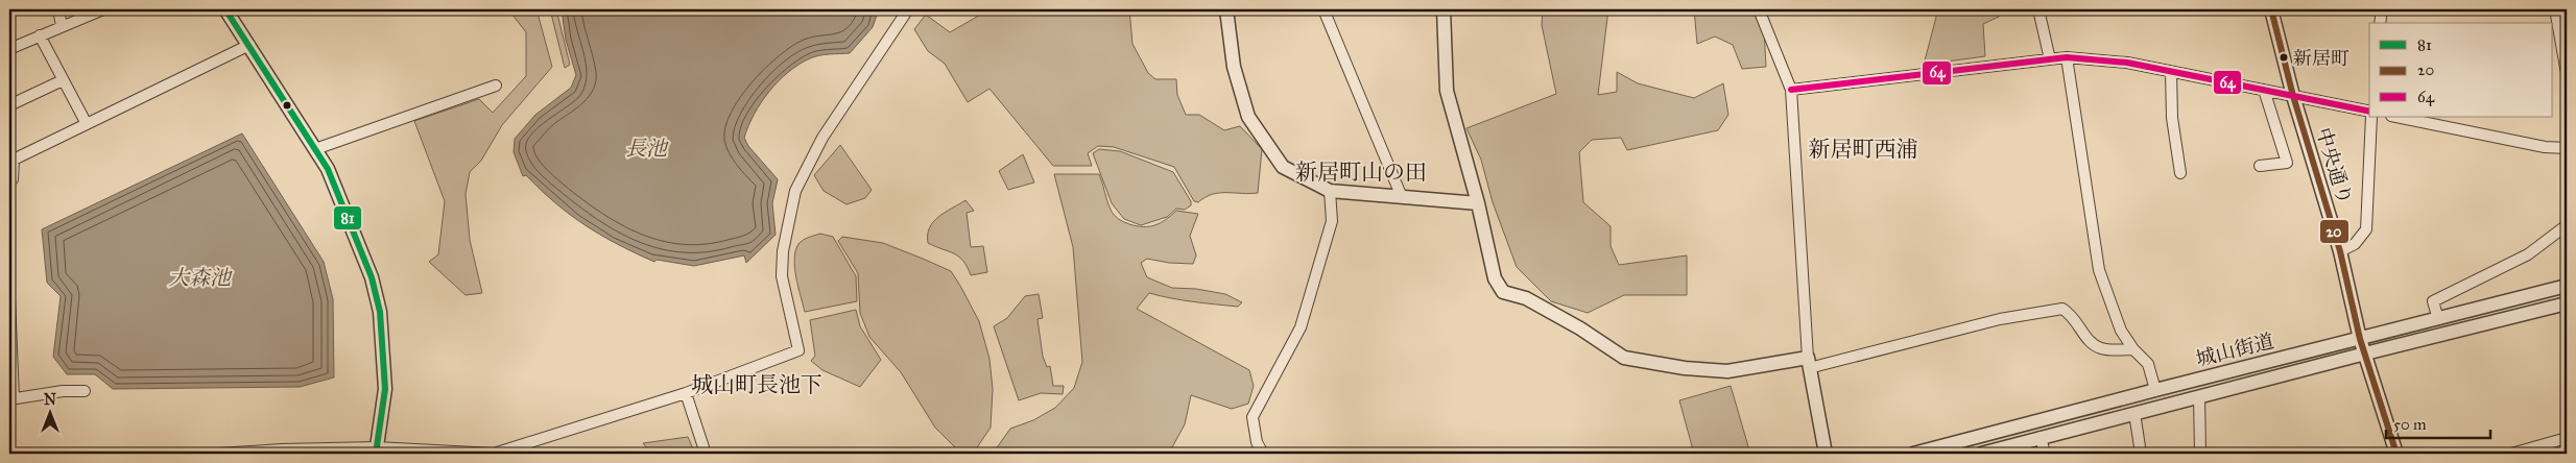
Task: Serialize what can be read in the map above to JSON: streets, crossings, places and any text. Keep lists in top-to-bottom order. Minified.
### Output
{"streets":{"street":["中央通り","城山街道"]},"crossings":[["中央通り","城山街道"]],"districts":["新居町西浦","新居町山の田","城山町長池下"],"water":["長池","大森池"],"places":["新居町"],"lines":["transit line 81","transit line 20","transit line 64"],"legend":["81","20","64"],"scale_bar":"50 m","north":"top"}
